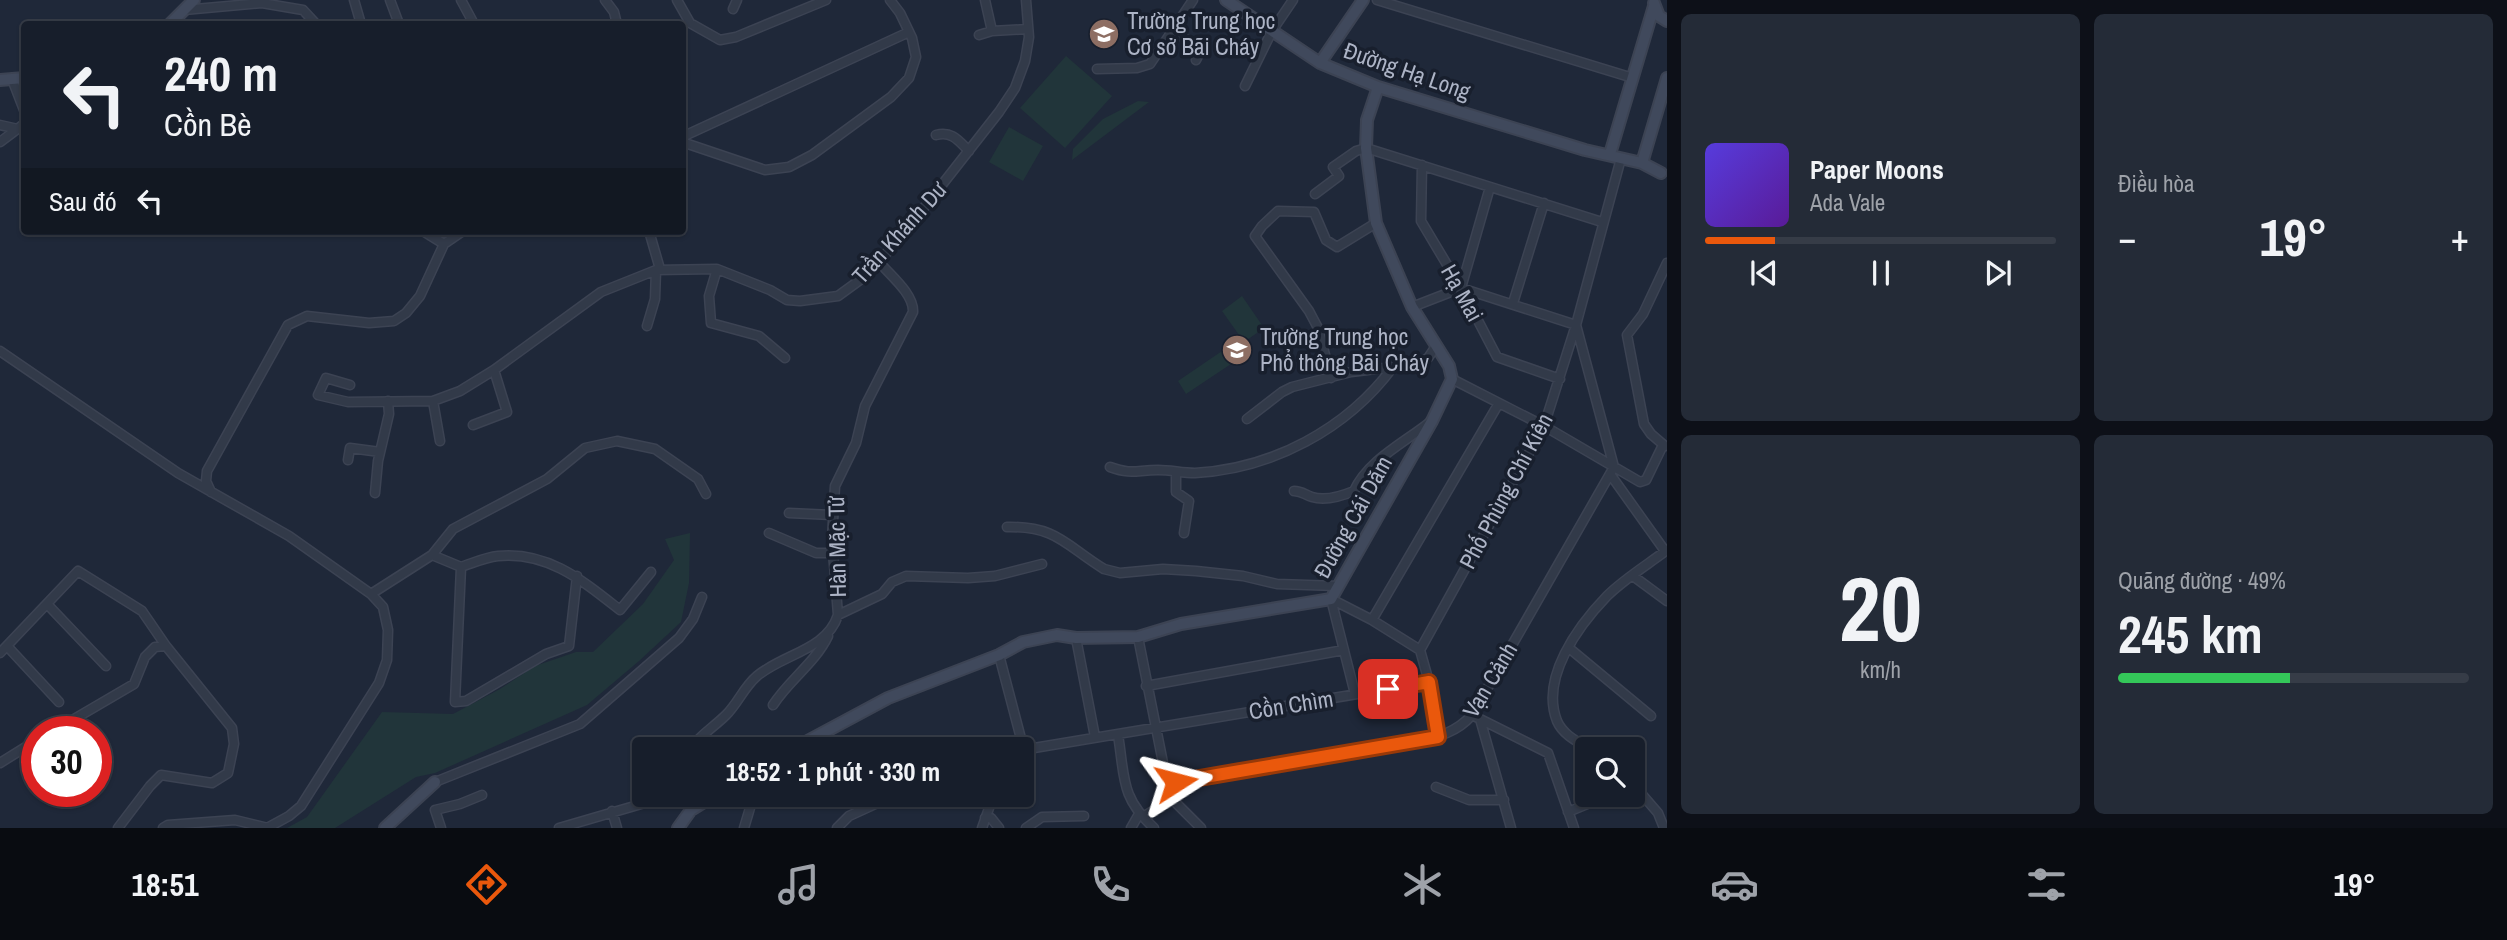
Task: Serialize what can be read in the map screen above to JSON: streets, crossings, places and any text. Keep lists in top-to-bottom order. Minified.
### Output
{"streets":{"street":["Đường Hạ Long","Trần Khánh Dư","Hạ Mai","Phố Phùng Chí Kiên","Đường Cái Dăm","Hàn Mặc Tử","Vạn Cảnh","Cồn Chìm"]},"crossings":[["Đường Hạ Long","Phố Phùng Chí Kiên"],["Trần Khánh Dư","Hàn Mặc Tử"],["Hạ Mai","Phố Phùng Chí Kiên"]],"places":{"school or university":["Trường Trung học Cơ sở Bãi Cháy","Trường Trung học Phổ thông Bãi Cháy"]},"page":{"tile":["Điều hòa",["20","km/h"],["Quãng đường · 49%","245 km"]],"turn":["240 m","Cồn Bè"],"song":["Paper Moons","Ada Vale"],"then":"Sau đó","heat":["−","19°","+"],"limit":"30","trip":"18:52 · 1 phút · 330 m","tabs":["18:51","19°"]}}
